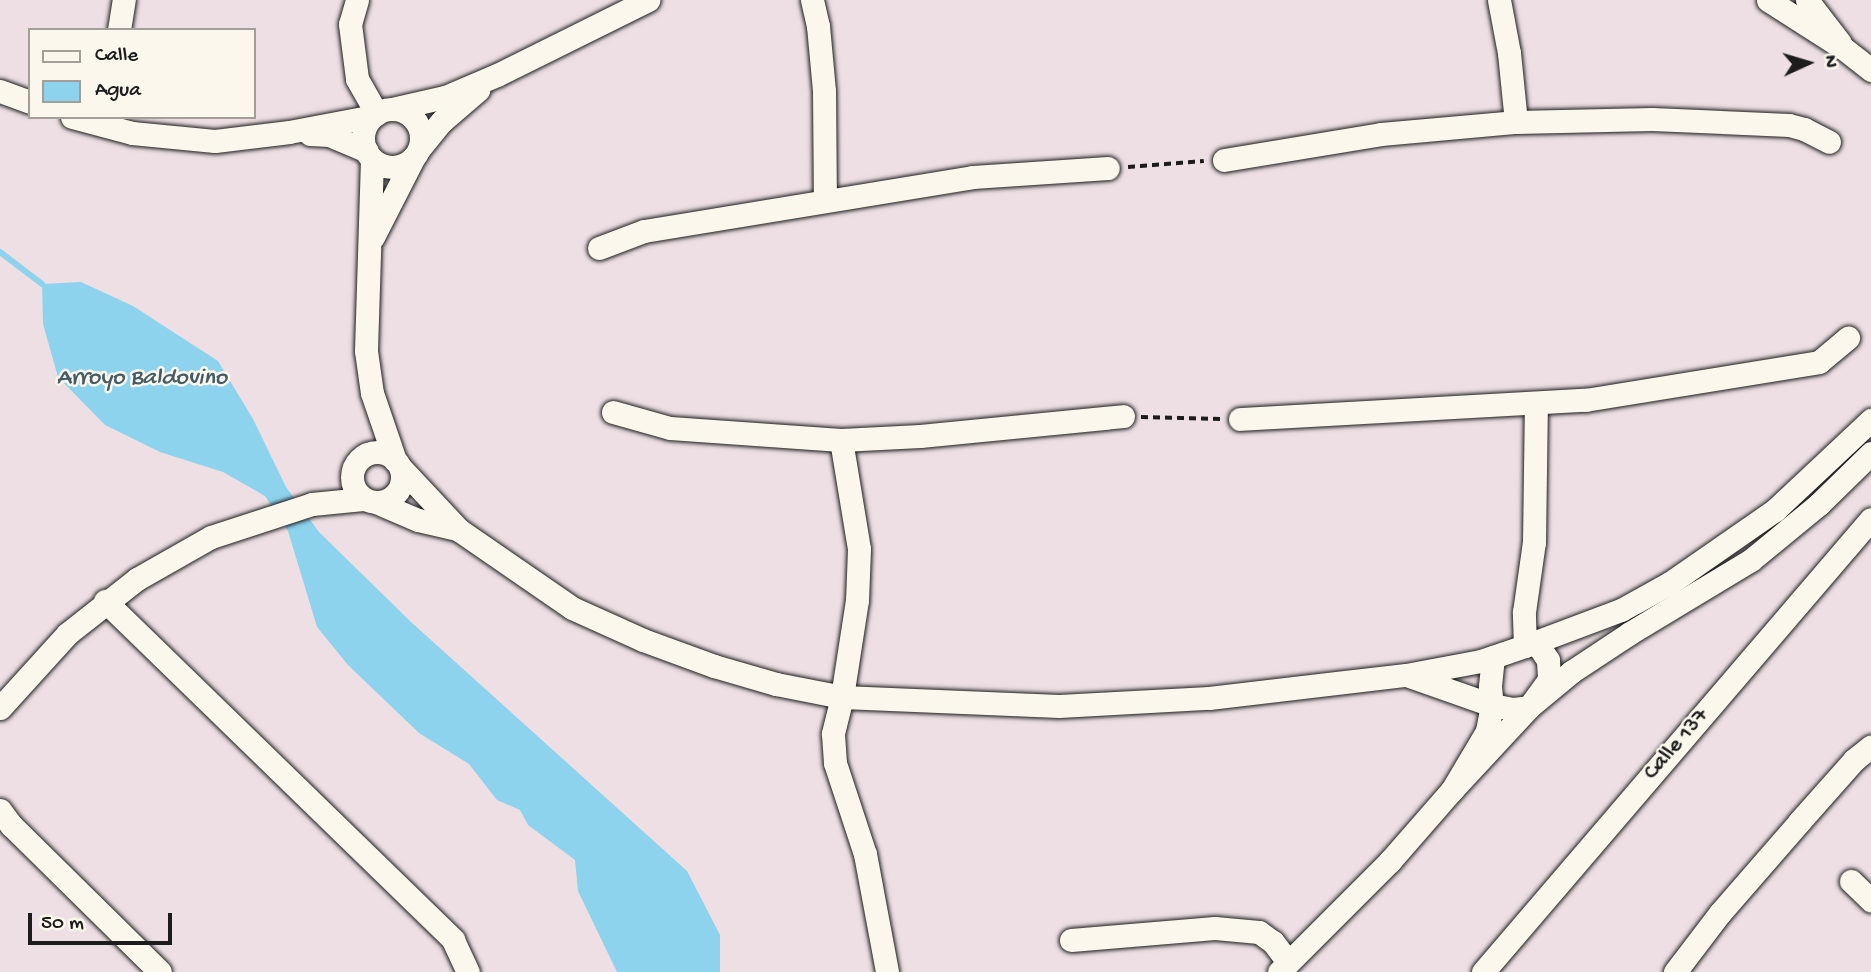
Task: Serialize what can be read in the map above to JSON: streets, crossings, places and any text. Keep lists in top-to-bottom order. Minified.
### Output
{"streets":{"street":["Calle 137"]},"water":["Arroyo Baldovino"],"legend":["Calle","Agua"],"scale_bar":"50 m","north":"right"}
